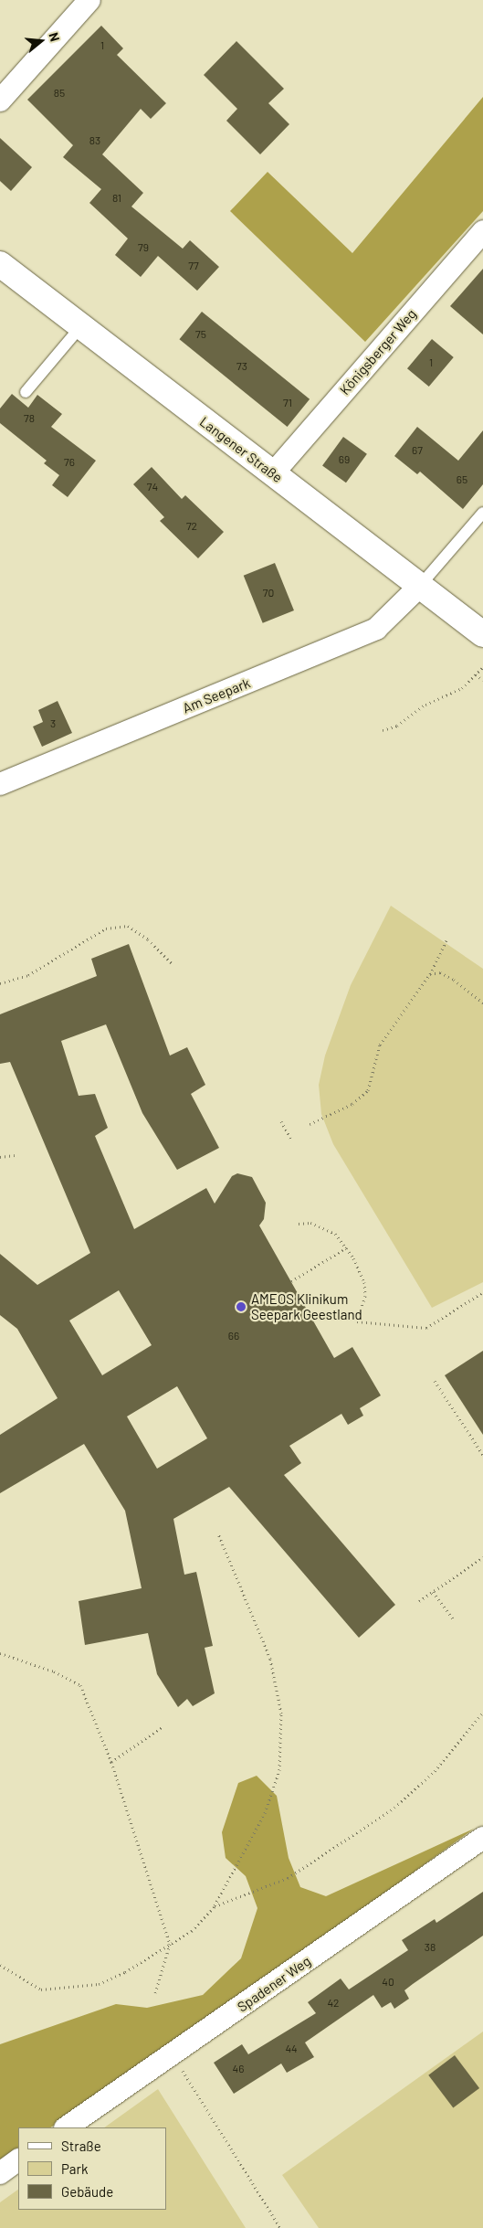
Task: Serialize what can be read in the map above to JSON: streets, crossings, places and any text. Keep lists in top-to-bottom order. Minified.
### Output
{"streets":{"main road":["Langener Straße"],"street":["Königsberger Weg","Am Seepark","Spadener Weg"]},"crossings":[["Königsberger Weg","Langener Straße"],["Langener Straße","Am Seepark"]],"places":["AMEOS Klinikum Seepark Geestland"],"house_numbers":["1","85","83","81","79","77","75","1","73","71","78","67","69","76","65","74","72","70","3","66","38","40","42","44","46"],"legend":["Straße","Park","Gebäude"],"north":"right"}
